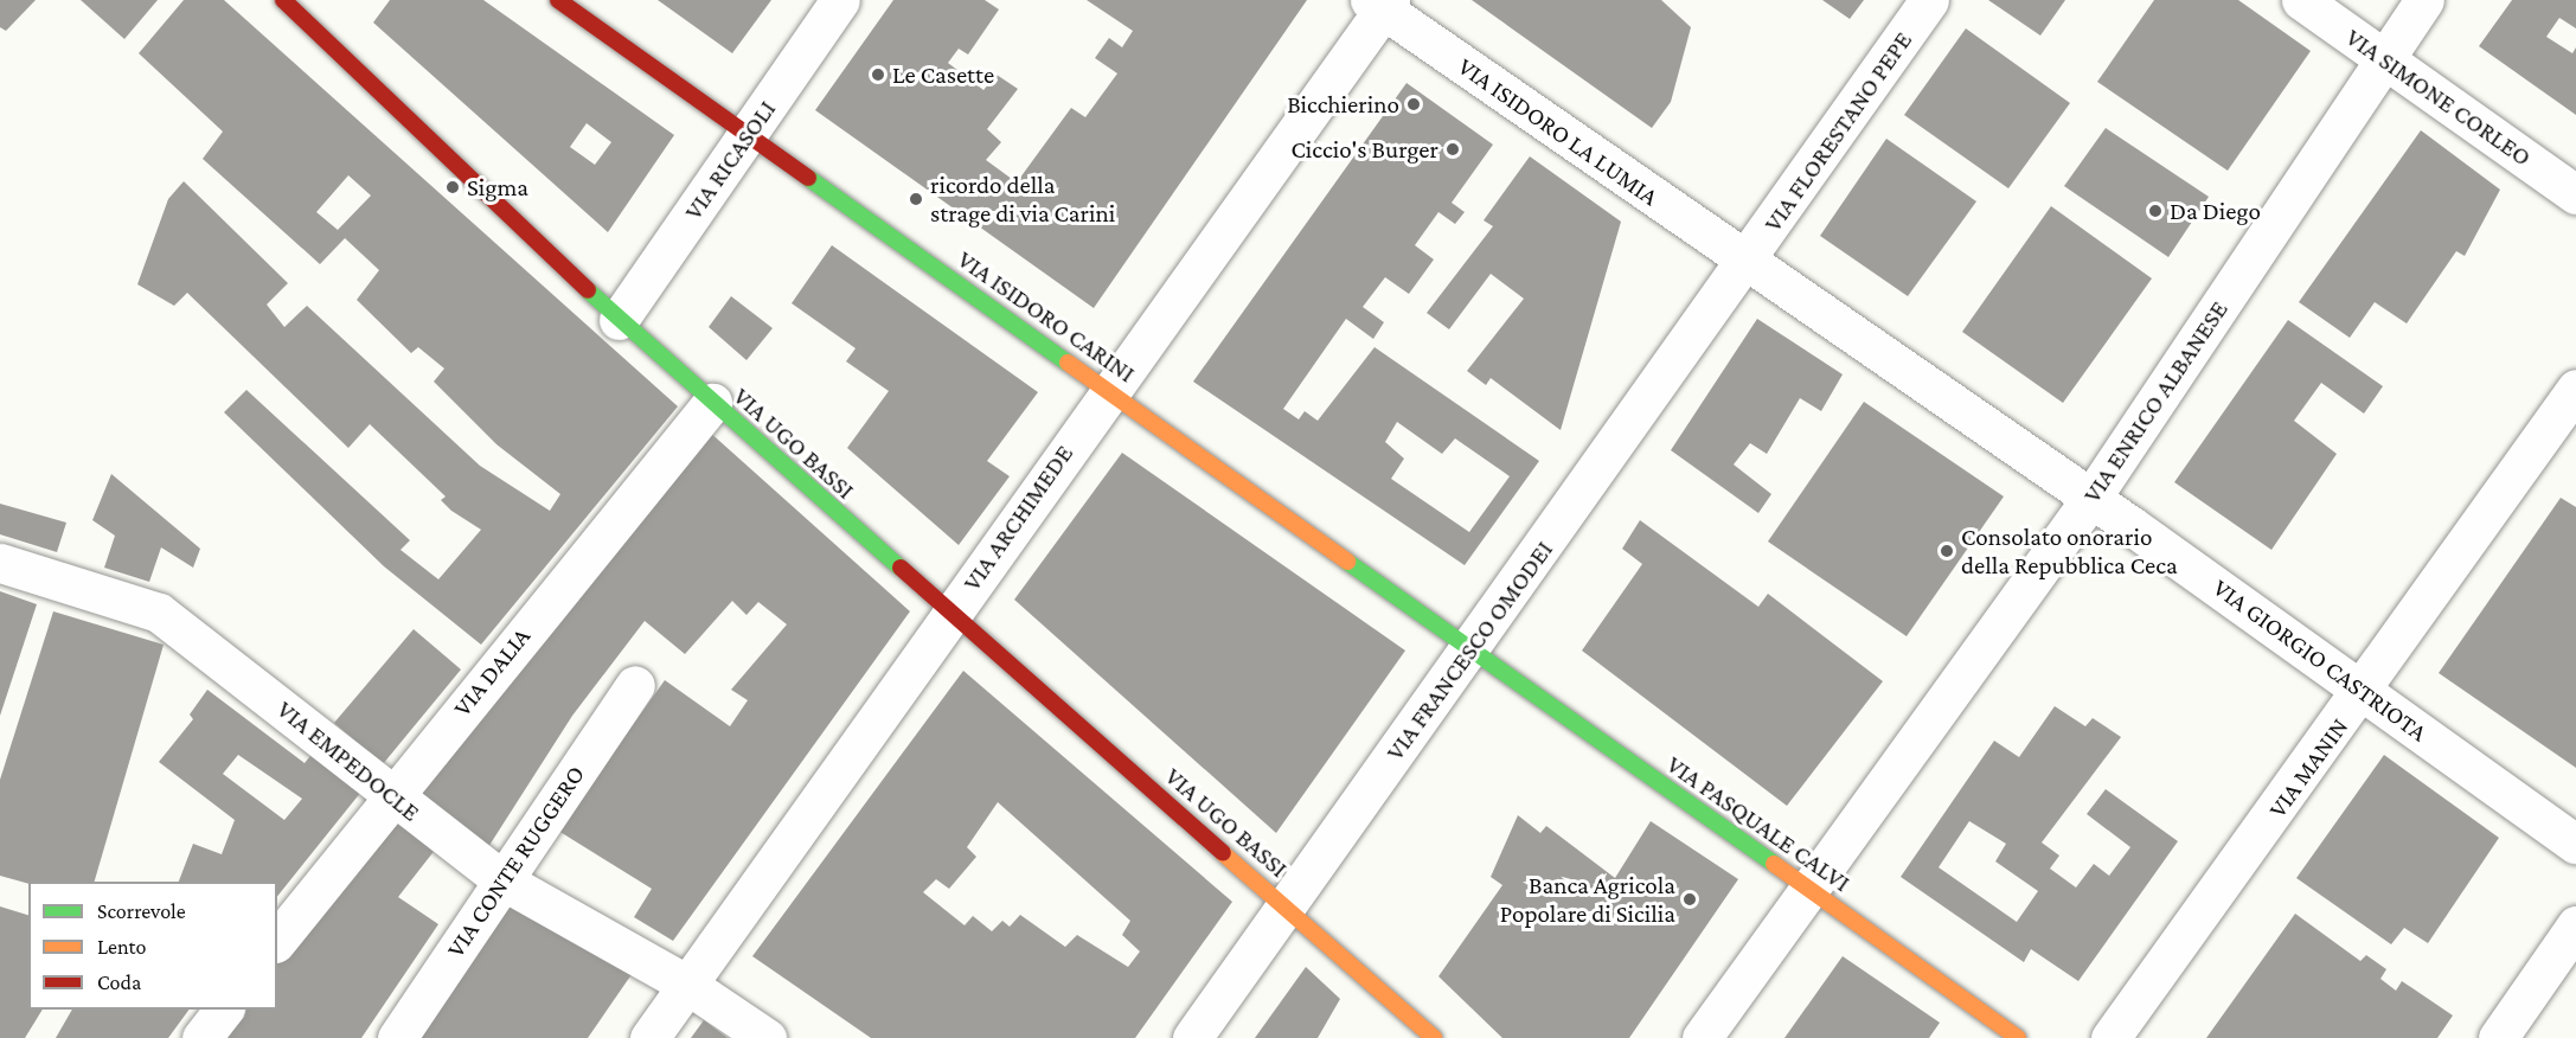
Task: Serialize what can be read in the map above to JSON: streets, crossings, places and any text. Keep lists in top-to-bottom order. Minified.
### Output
{"streets":{"street":["VIA SIMONE CORLEO","VIA ISIDORO LA LUMIA","VIA FLORESTANO PEPE","VIA RICASOLI","VIA ISIDORO CARINI","VIA ENRICO ALBANESE","VIA UGO BASSI","VIA ARCHIMEDE","VIA FRANCESCO OMODEI","VIA GIORGIO CASTRIOTA","VIA DALIA","VIA EMPEDOCLE","VIA MANIN","VIA PASQUALE CALVI","VIA CONTE RUGGERO"]},"crossings":[["VIA SIMONE CORLEO","VIA ENRICO ALBANESE"],["VIA ISIDORO LA LUMIA","VIA FLORESTANO PEPE"],["VIA ISIDORO LA LUMIA","VIA ARCHIMEDE"],["VIA ISIDORO LA LUMIA","VIA FRANCESCO OMODEI"],["VIA ISIDORO LA LUMIA","VIA GIORGIO CASTRIOTA"],["VIA FLORESTANO PEPE","VIA FRANCESCO OMODEI"],["VIA FLORESTANO PEPE","VIA GIORGIO CASTRIOTA"],["VIA RICASOLI","VIA ISIDORO CARINI"],["VIA RICASOLI","VIA UGO BASSI"],["VIA ISIDORO CARINI","VIA ARCHIMEDE"],["VIA ISIDORO CARINI","VIA FRANCESCO OMODEI"],["VIA ISIDORO CARINI","VIA PASQUALE CALVI"],["VIA ENRICO ALBANESE","VIA GIORGIO CASTRIOTA"],["VIA ENRICO ALBANESE","VIA PASQUALE CALVI"],["VIA UGO BASSI","VIA ARCHIMEDE"],["VIA UGO BASSI","VIA FRANCESCO OMODEI"],["VIA UGO BASSI","VIA DALIA"],["VIA ARCHIMEDE","VIA EMPEDOCLE"],["VIA FRANCESCO OMODEI","VIA GIORGIO CASTRIOTA"],["VIA FRANCESCO OMODEI","VIA PASQUALE CALVI"],["VIA GIORGIO CASTRIOTA","VIA MANIN"],["VIA DALIA","VIA EMPEDOCLE"],["VIA EMPEDOCLE","VIA CONTE RUGGERO"]],"places":["Le Casette","Bicchierino","Ciccio's Burger","Sigma","ricordo della strage di via Carini","Da Diego","Consolato onorario della Repubblica Ceca","Banca Agricola Popolare di Sicilia"],"legend":["Scorrevole","Lento","Coda"]}
